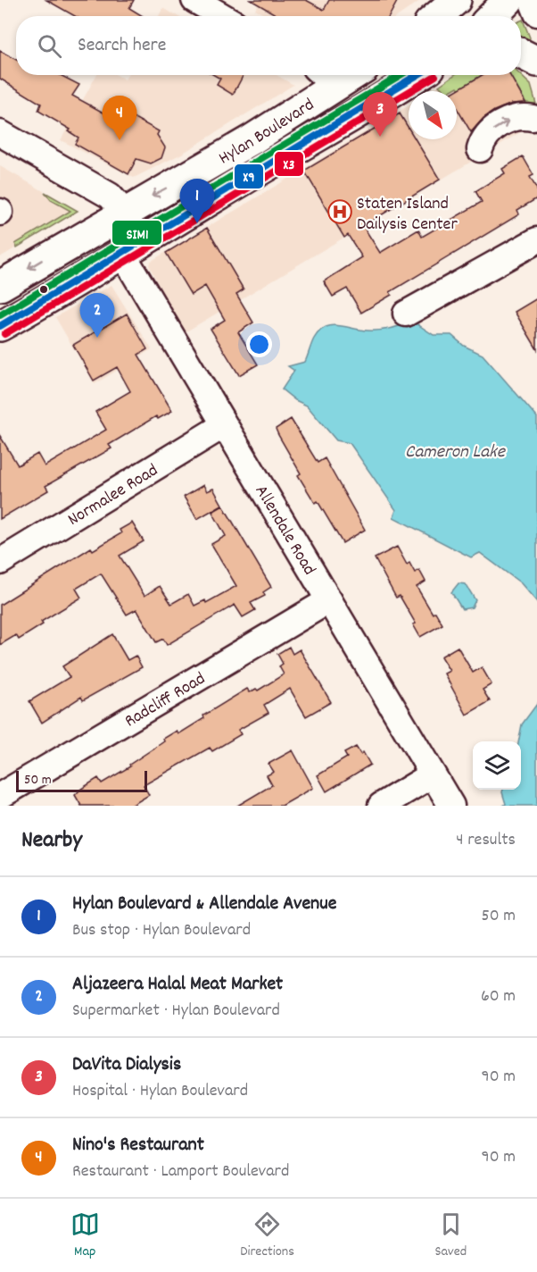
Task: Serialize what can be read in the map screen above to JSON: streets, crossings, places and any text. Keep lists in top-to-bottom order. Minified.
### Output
{"streets":{"main road":["Hylan Boulevard"],"street":["Normalee Road","Allendale Road","Radcliff Road"]},"crossings":[["Hylan Boulevard","Allendale Road"],["Normalee Road","Allendale Road"],["Allendale Road","Radcliff Road"]],"water":["Cameron Lake"],"places":{"hospital":["Staten Island Dailysis Center"]},"lines":["transit line X9","transit line SIM1","transit line X3"],"scale_bar":"50 m","north":"bottom right","page":{"search":"Search here","pins":["3","4","1","2"],"scale":"50 m","heading":["Nearby","4 results"],"list":[{"mark":"1","name":"Hylan Boulevard & Allendale Avenue","note":"Bus stop · Hylan Boulevard","value":"50 m"},{"mark":"2","name":"Aljazeera Halal Meat Market","note":"Supermarket · Hylan Boulevard","value":"60 m"},{"mark":"3","name":"DaVita Dialysis","note":"Hospital · Hylan Boulevard","value":"90 m"},{"mark":"4","name":"Nino's Restaurant","note":"Restaurant · Lamport Boulevard","value":"90 m"}],"nav":["Map","Directions","Saved"]}}
